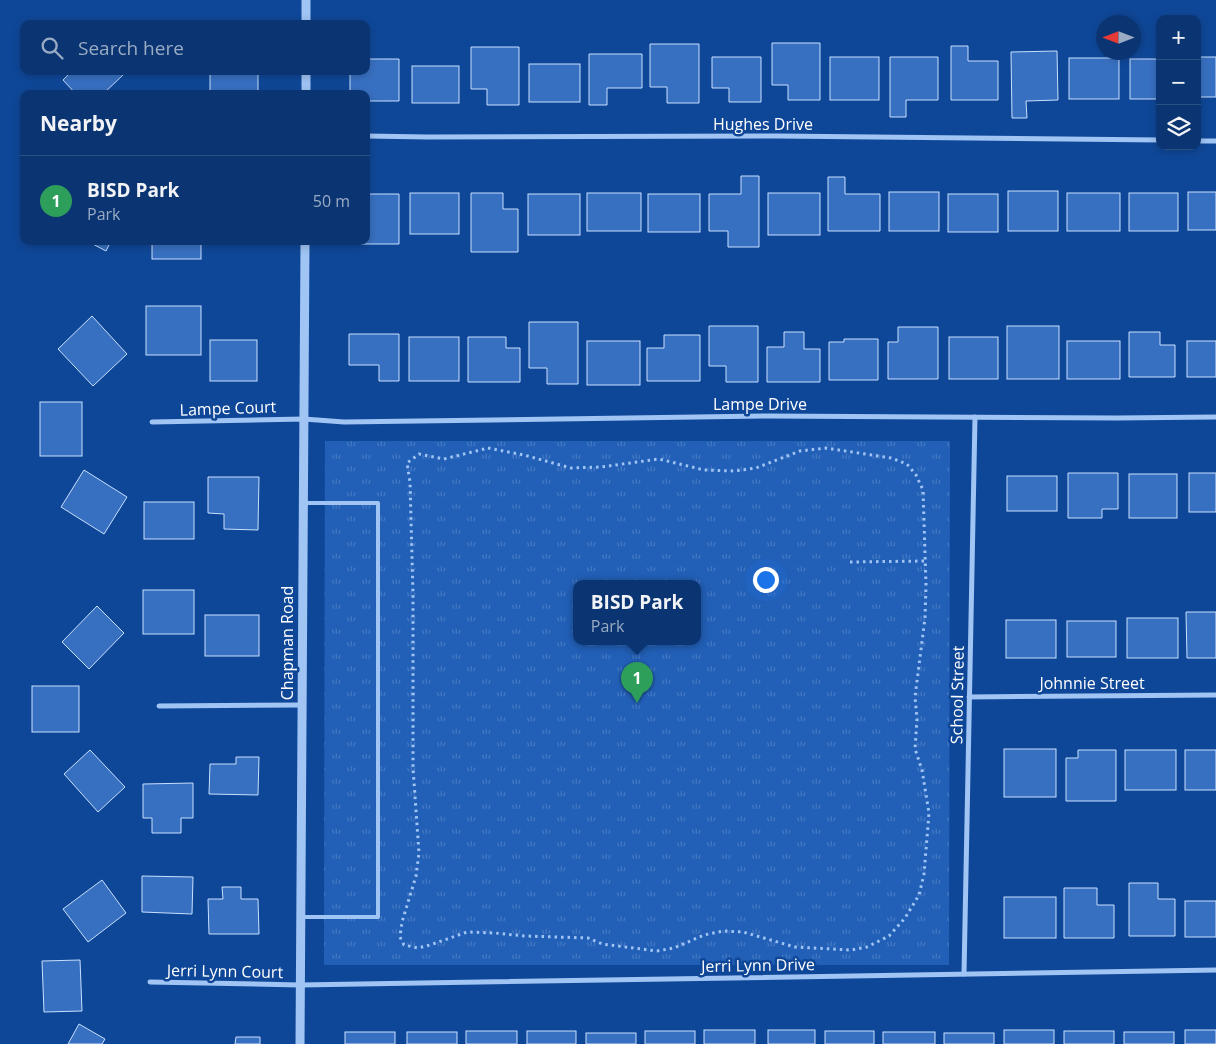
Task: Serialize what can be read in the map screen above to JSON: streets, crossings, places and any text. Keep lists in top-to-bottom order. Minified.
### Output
{"streets":{"street":["Hughes Drive","Lampe Drive","Lampe Court","Chapman Road","Johnnie Street","School Street","Jerri Lynn Drive","Jerri Lynn Court"]},"crossings":[["Lampe Drive","Lampe Court"],["Lampe Drive","Chapman Road"],["Lampe Drive","School Street"],["Lampe Court","Chapman Road"],["Chapman Road","Jerri Lynn Drive"],["Chapman Road","Jerri Lynn Court"],["Johnnie Street","School Street"],["School Street","Jerri Lynn Drive"],["Jerri Lynn Drive","Jerri Lynn Court"]],"north":"left","page":{"map_buttons":["+","−"],"search":"Search here","heading":"Nearby","list":[{"mark":"1","name":"BISD Park","note":"Park","value":"50 m"}],"popup":["BISD Park","Park"],"pins":"1"}}
